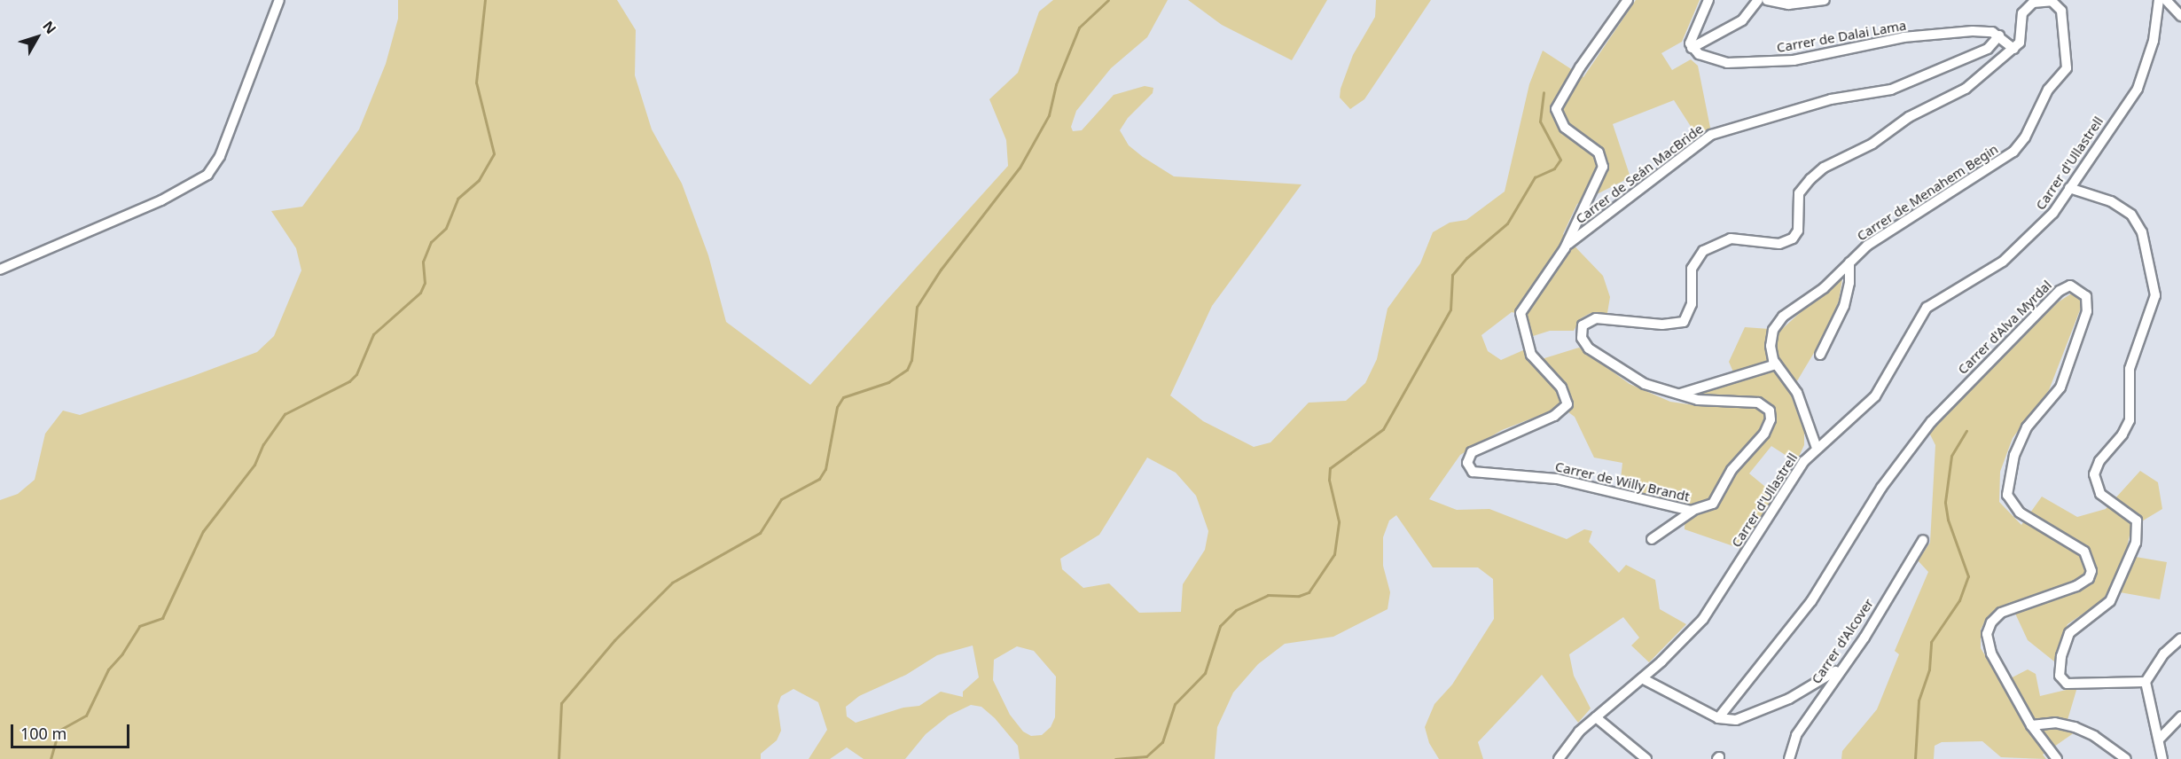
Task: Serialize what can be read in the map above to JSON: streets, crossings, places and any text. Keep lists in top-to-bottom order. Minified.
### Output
{"streets":{"street":["Carrer de Dalai Lama","Carrer d'Ullastrell","Carrer de Seán MacBride","Carrer de Menahem Begin","Carrer d'Alva Myrdal","Carrer de Willy Brandt","Carrer d'Alcover"]},"crossings":[["Carrer de Dalai Lama","Carrer de Seán MacBride"],["Carrer d'Ullastrell","Carrer de Menahem Begin"],["Carrer de Seán MacBride","Carrer de Willy Brandt"],["Carrer de Menahem Begin","Carrer de Willy Brandt"]],"scale_bar":"100 m","north":"top right"}
